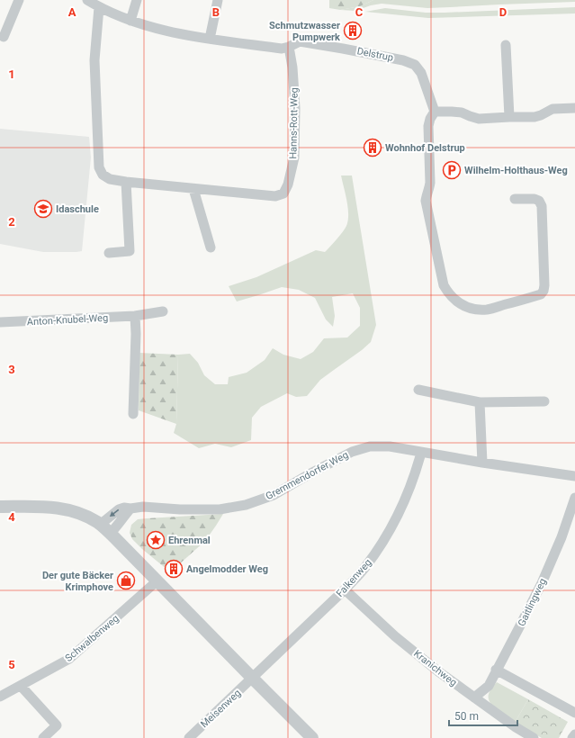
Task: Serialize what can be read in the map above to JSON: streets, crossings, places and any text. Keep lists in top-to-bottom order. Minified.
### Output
{"streets":{"street":["Delstrup","Hanns-Rott-Weg","Anton-Knubel-Weg","Gremmendorfer Weg","Falkenweg","Gaitlingweg","Schwalbenweg","Kranichweg","Meisenweg"]},"crossings":[["Delstrup","Hanns-Rott-Weg"],["Gremmendorfer Weg","Falkenweg"],["Falkenweg","Kranichweg"],["Falkenweg","Meisenweg"],["Gaitlingweg","Kranichweg"]],"places":{"building":["Schmutzwasser Pumpwerk","Wohnhof Delstrup","Angelmodder Weg"],"parking":["Wilhelm-Holthaus-Weg"],"school or university":["Idaschule"],"place":["Ehrenmal"],"shop":["Der gute Bäcker Krimphove"]},"scale_bar":"50 m","grid":{"columns":["A","B","C","D"],"rows":["1","2","3","4","5"]}}
